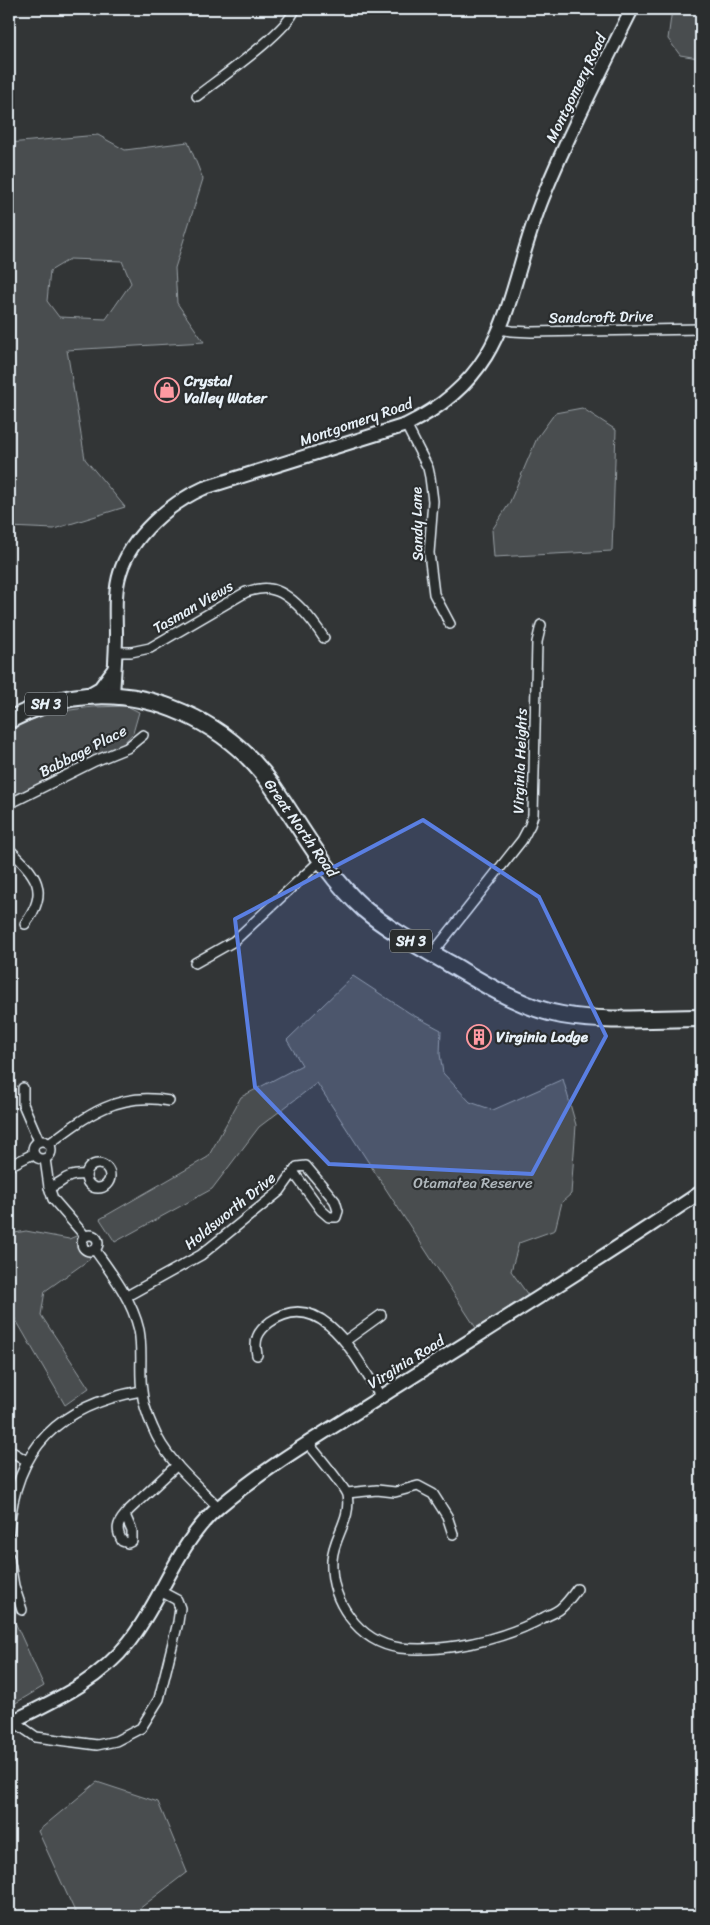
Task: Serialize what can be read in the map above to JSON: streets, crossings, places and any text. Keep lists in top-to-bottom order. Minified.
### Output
{"streets":{"highway":["SH 3","Great North Road"],"street":["Montgomery Road","Sandcroft Drive","Sandy Lane","Tasman Views","Babbage Place","Virginia Heights","Holdsworth Drive","Virginia Road"]},"crossings":[["Montgomery Road","Sandcroft Drive"],["Montgomery Road","Sandy Lane"],["Montgomery Road","Tasman Views"],["Montgomery Road","Great North Road"],["Virginia Heights","Great North Road"]],"parks":["Otamatea Reserve"],"places":{"shop":["Crystal Valley Water"],"building":["Virginia Lodge"]}}
